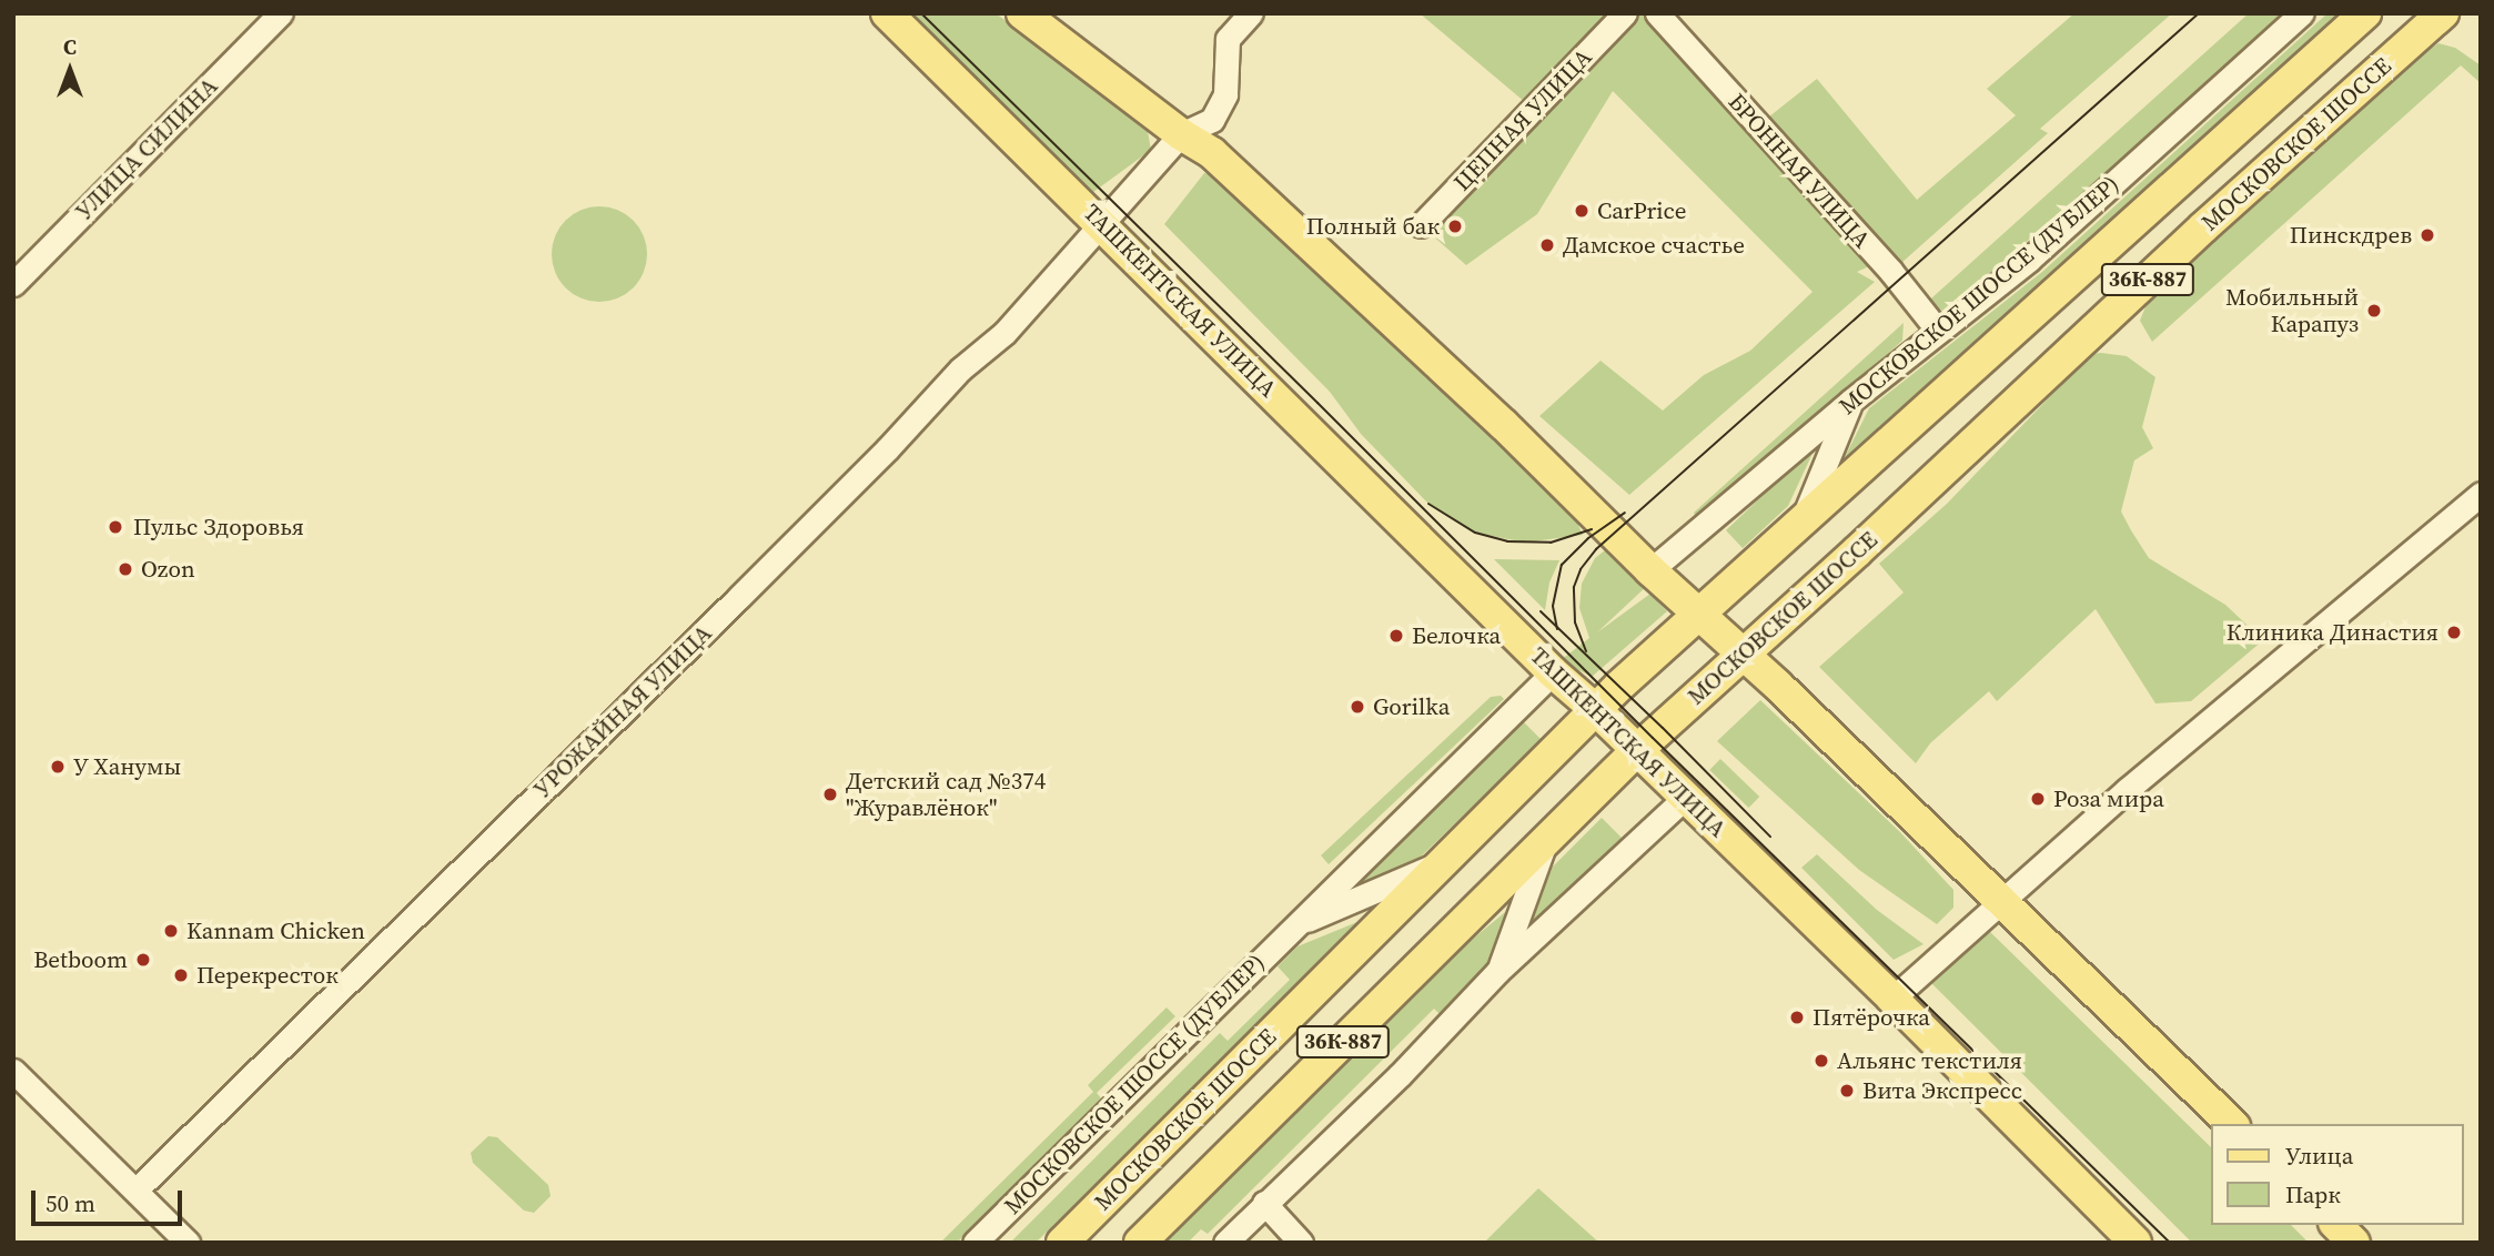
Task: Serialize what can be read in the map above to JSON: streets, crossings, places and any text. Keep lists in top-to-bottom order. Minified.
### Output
{"streets":{"main road":["МОСКОВСКОЕ ШОССЕ","36К-887","ТАШКЕНТСКАЯ УЛИЦА"],"street":["ЦЕПНАЯ УЛИЦА","УЛИЦА СИЛИНА","БРОННАЯ УЛИЦА","МОСКОВСКОЕ ШОССЕ (ДУБЛЕР)","УРОЖАЙНАЯ УЛИЦА"]},"crossings":[["МОСКОВСКОЕ ШОССЕ","МОСКОВСКОЕ ШОССЕ (ДУБЛЕР)"],["МОСКОВСКОЕ ШОССЕ","ТАШКЕНТСКАЯ УЛИЦА"],["БРОННАЯ УЛИЦА","МОСКОВСКОЕ ШОССЕ (ДУБЛЕР)"],["МОСКОВСКОЕ ШОССЕ (ДУБЛЕР)","ТАШКЕНТСКАЯ УЛИЦА"],["ТАШКЕНТСКАЯ УЛИЦА","УРОЖАЙНАЯ УЛИЦА"]],"places":["CarPrice","Полный бак","Пинскдрев","Дамское счастье","Мобильный Карапуз","Пульс Здоровья","Ozon","Клиника Династия","Белочка","Gorilka","У Ханумы","Детский сад №374 \"Журавлёнок\"","Роза мира","Kannam Chicken","Betboom","Перекресток","Пятёрочка","Альянс текстиля","Вита Экспресс"],"legend":["Улица","Парк"],"scale_bar":"50 m","north":"top"}
